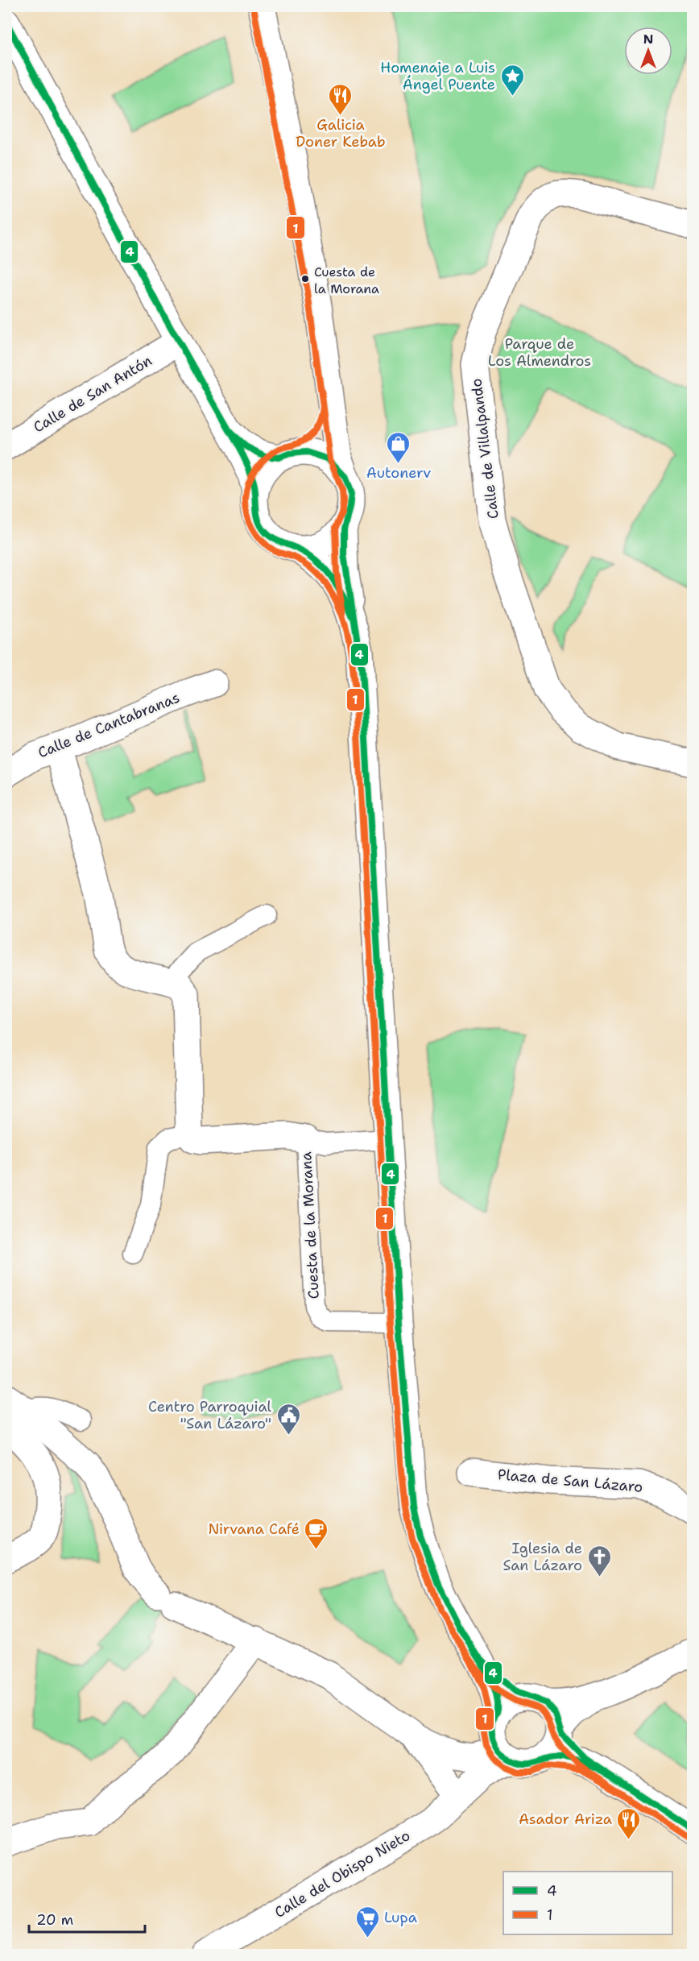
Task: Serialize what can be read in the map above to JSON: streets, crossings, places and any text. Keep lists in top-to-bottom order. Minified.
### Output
{"streets":{"main road":["Calle de San Antón","Calle de Villalpando","Calle de Cantabranas","Plaza de San Lázaro","Calle del Obispo Nieto"],"lane":["Cuesta de la Morana"]},"parks":["Parque de Los Almendros"],"places":{"place":["Homenaje a Luis Ángel Puente"],"restaurant":["Galicia Doner Kebab","Asador Ariza"],"other":["Cuesta de la Morana"],"shop":["Autonerv"],"public building":["Centro Parroquial \"San Lázaro\""],"cafe":["Nirvana Café"],"church":["Iglesia de San Lázaro"],"supermarket":["Lupa"]},"lines":["transit line 1","transit line 4"],"legend":["4","1"],"scale_bar":"20 m","north":"top"}
